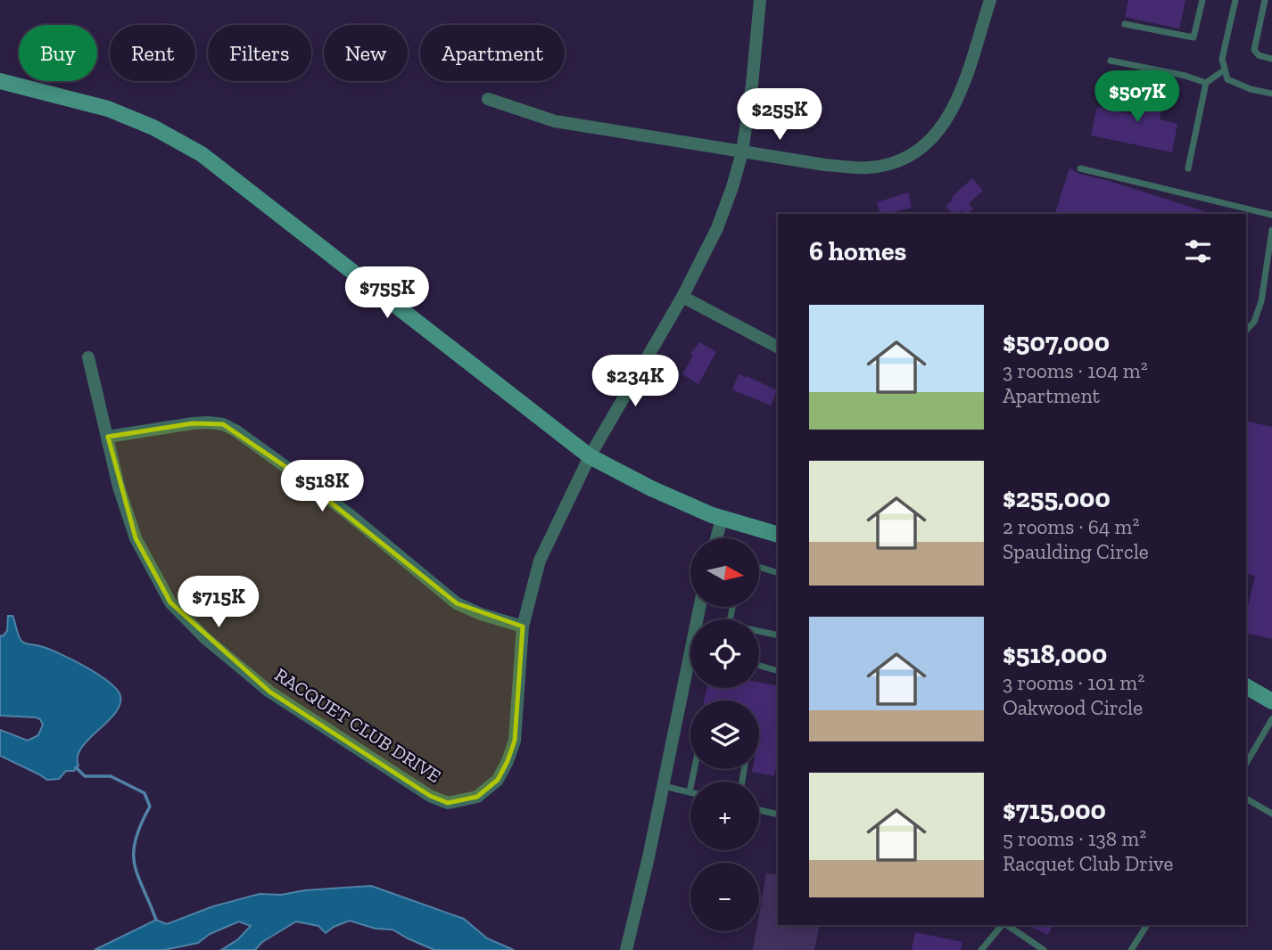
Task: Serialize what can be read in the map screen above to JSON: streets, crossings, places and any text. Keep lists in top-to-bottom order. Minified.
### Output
{"streets":{"street":["RACQUET CLUB DRIVE"]},"north":"right","page":{"chip":["Buy","Rent","Filters","New","Apartment"],"price":["$507K","$255K","$755K","$234K","$518K","$715K"],"heading":"6 homes","list":[{"name":"$507,000","note":"3 rooms · 104 m² · Apartment"},{"name":"$255,000","note":"2 rooms · 64 m² · Spaulding Circle"},{"name":"$518,000","note":"3 rooms · 101 m² · Oakwood Circle"},{"name":"$715,000","note":"5 rooms · 138 m² · Racquet Club Drive"}],"map_buttons":["+","−"]}}
